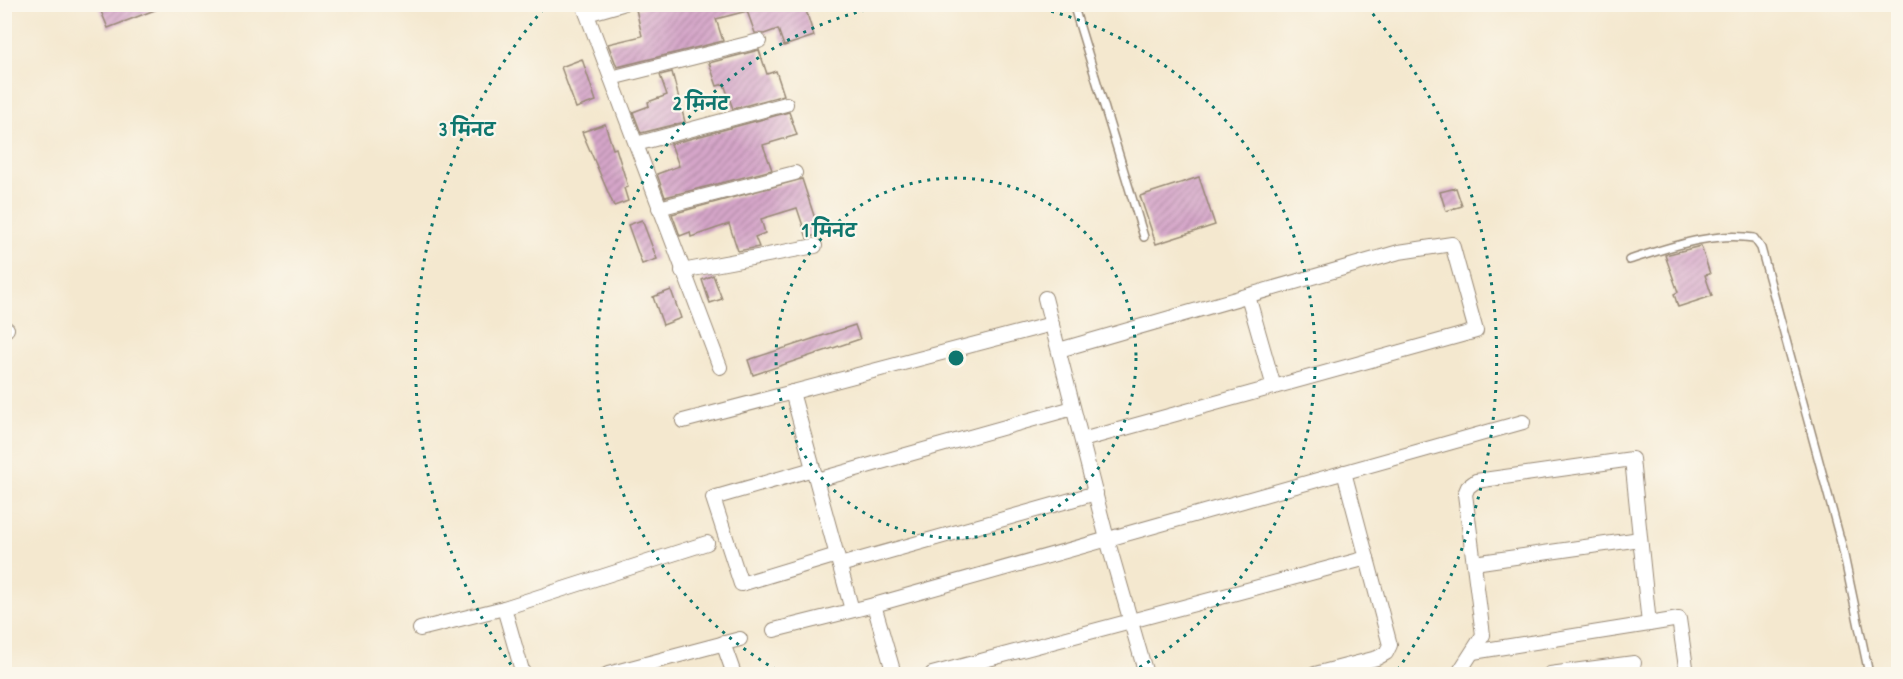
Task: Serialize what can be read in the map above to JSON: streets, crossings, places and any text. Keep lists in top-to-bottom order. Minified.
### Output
{"rings":["2 मिनट","3 मिनट","1 मिनट"]}
